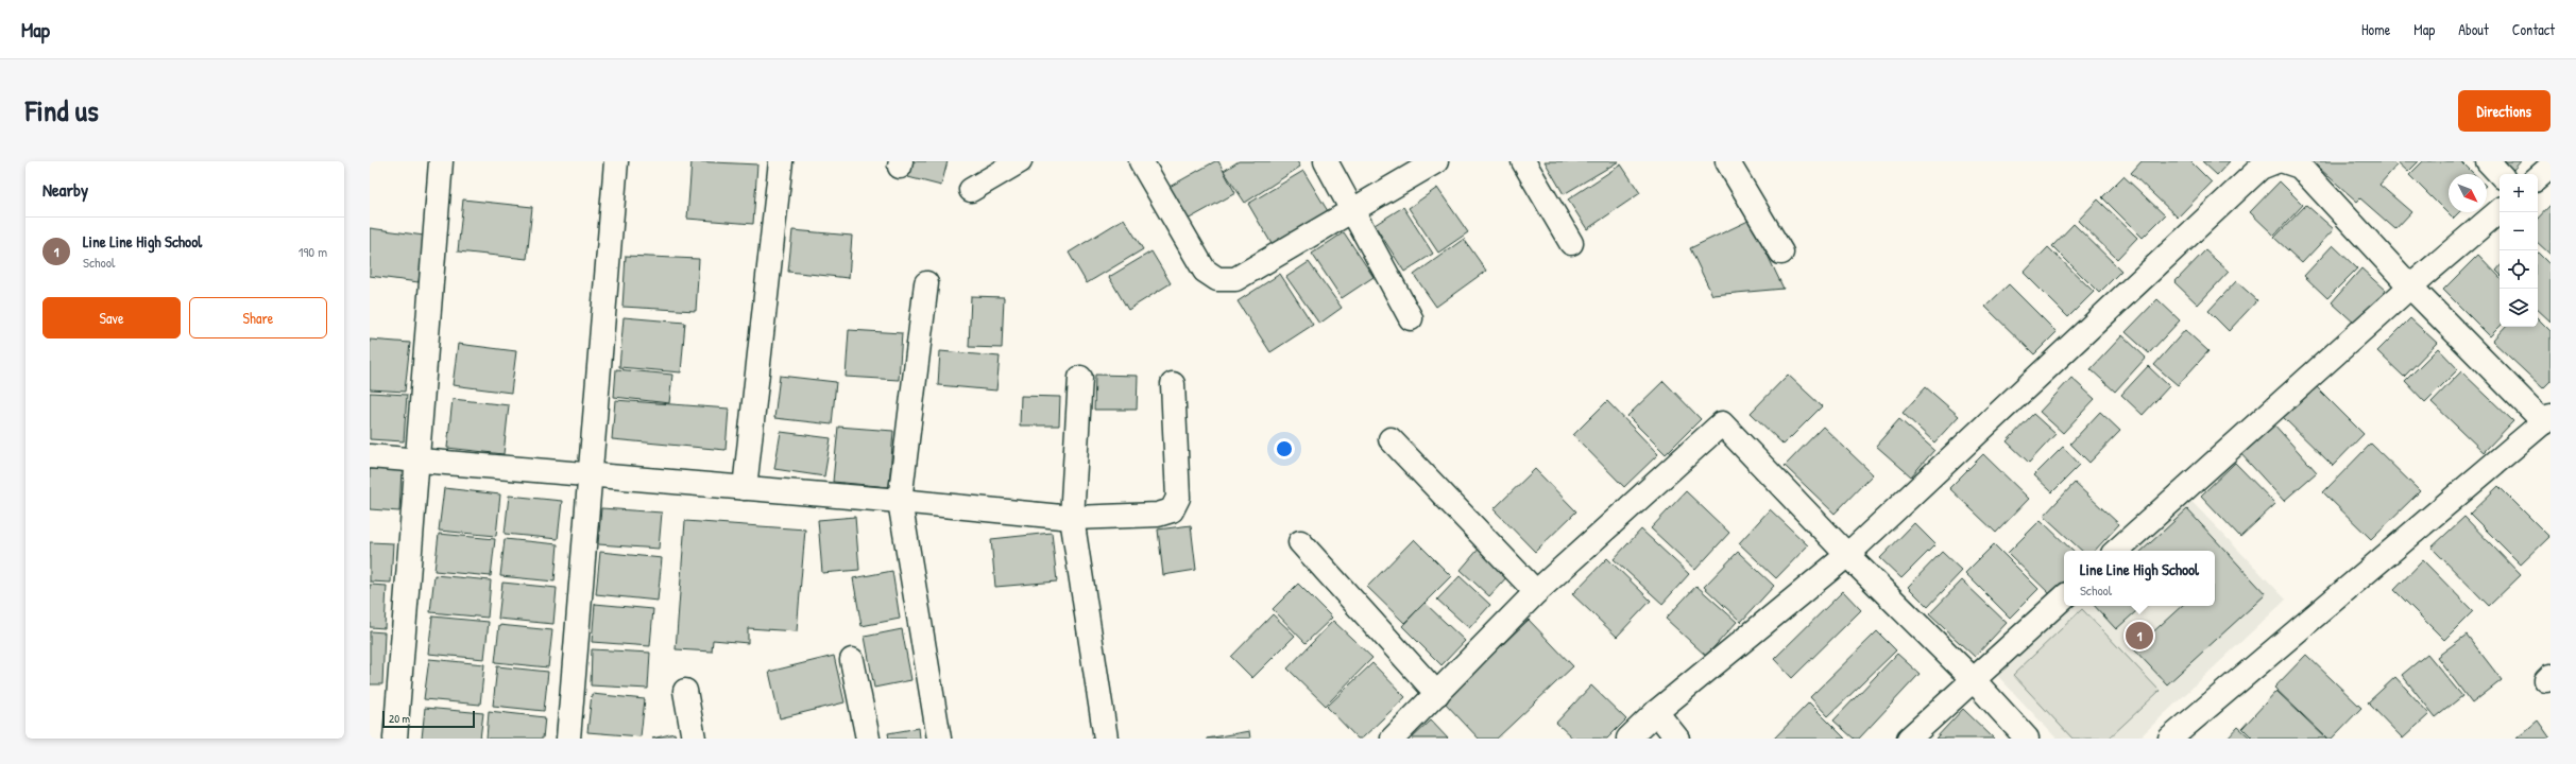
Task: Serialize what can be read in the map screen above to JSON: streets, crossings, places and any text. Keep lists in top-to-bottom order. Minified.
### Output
{"scale_bar":"20 m","north":"bottom right","page":{"header":"Map","nav":["Home","Map","About","Contact"],"title":"Find us","buttons":["Directions",["Save","Share"]],"heading":"Nearby","map_buttons":["+","−"],"list":[{"mark":"1","name":"Line Line High School","note":"School","value":"190 m"}],"popup":["Line Line High School","School"],"pins":"1","scale":"20 m"}}
